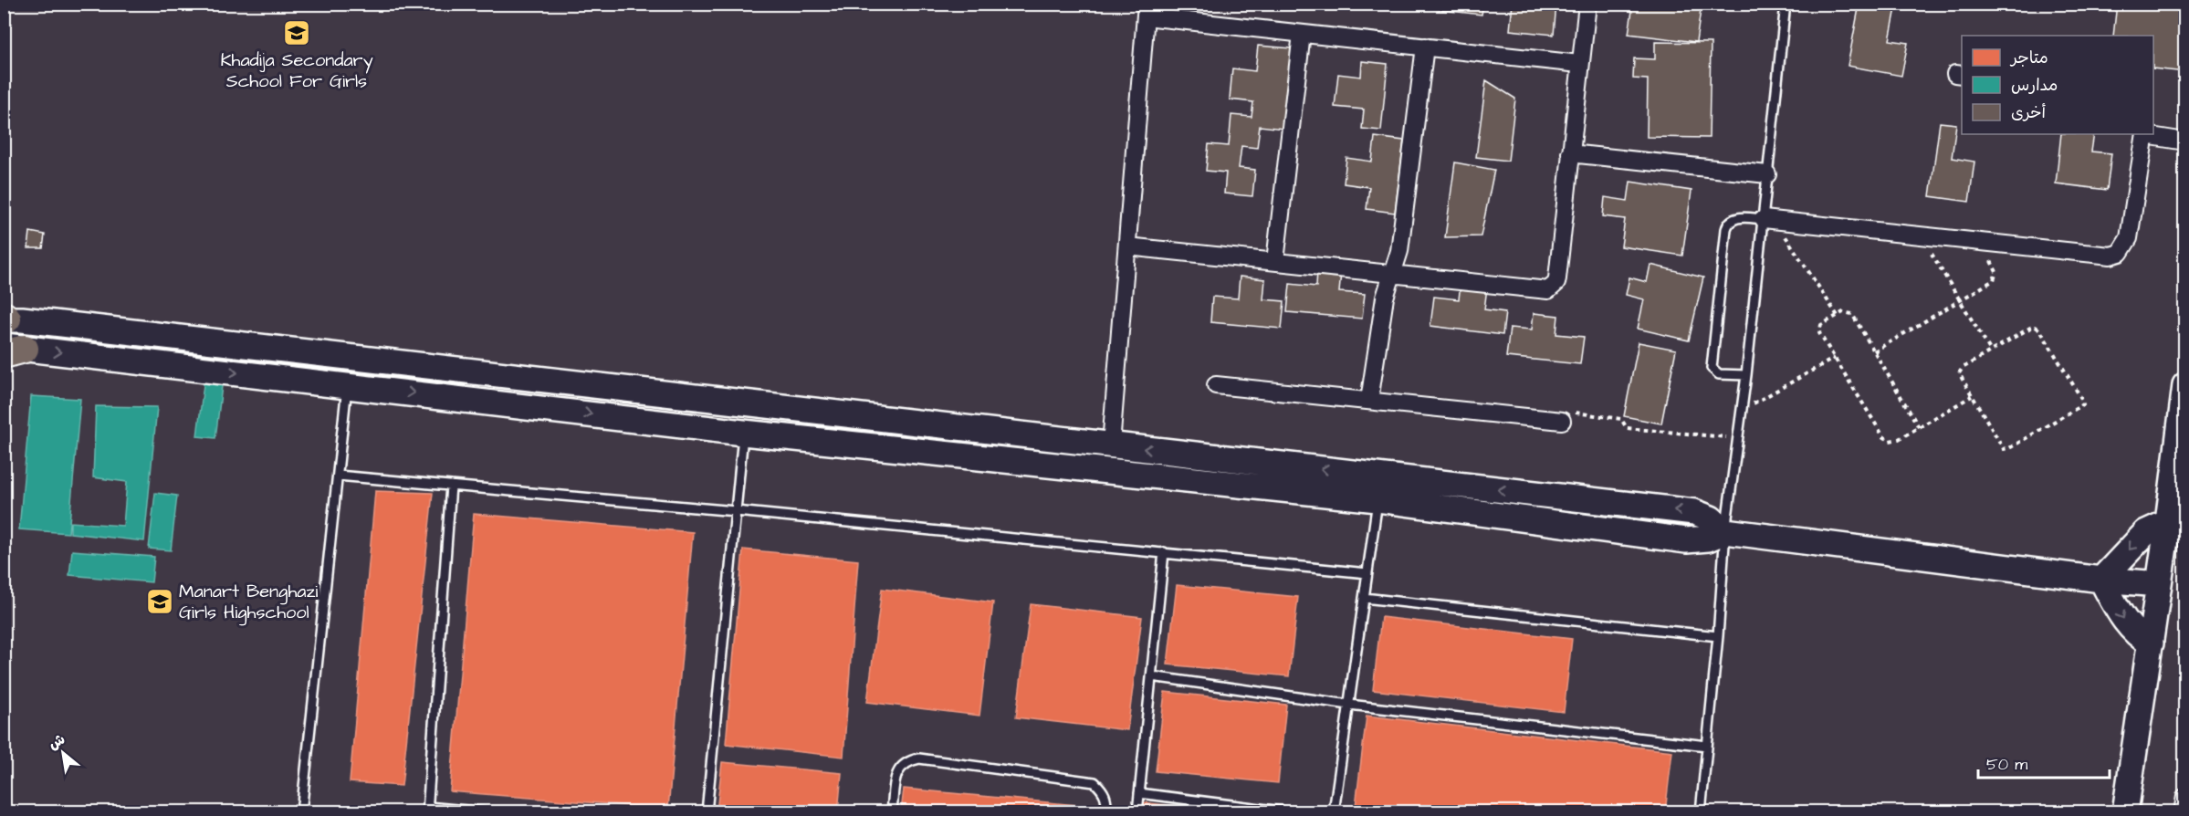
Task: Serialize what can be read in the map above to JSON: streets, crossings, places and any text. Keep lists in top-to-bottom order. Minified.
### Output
{"places":{"school or university":["Khadija Secondary School For Girls","Manart Benghazi Girls Highschool"]},"legend":["متاجر","مدارس","أخرى"],"scale_bar":"50 m","north":"top left"}
